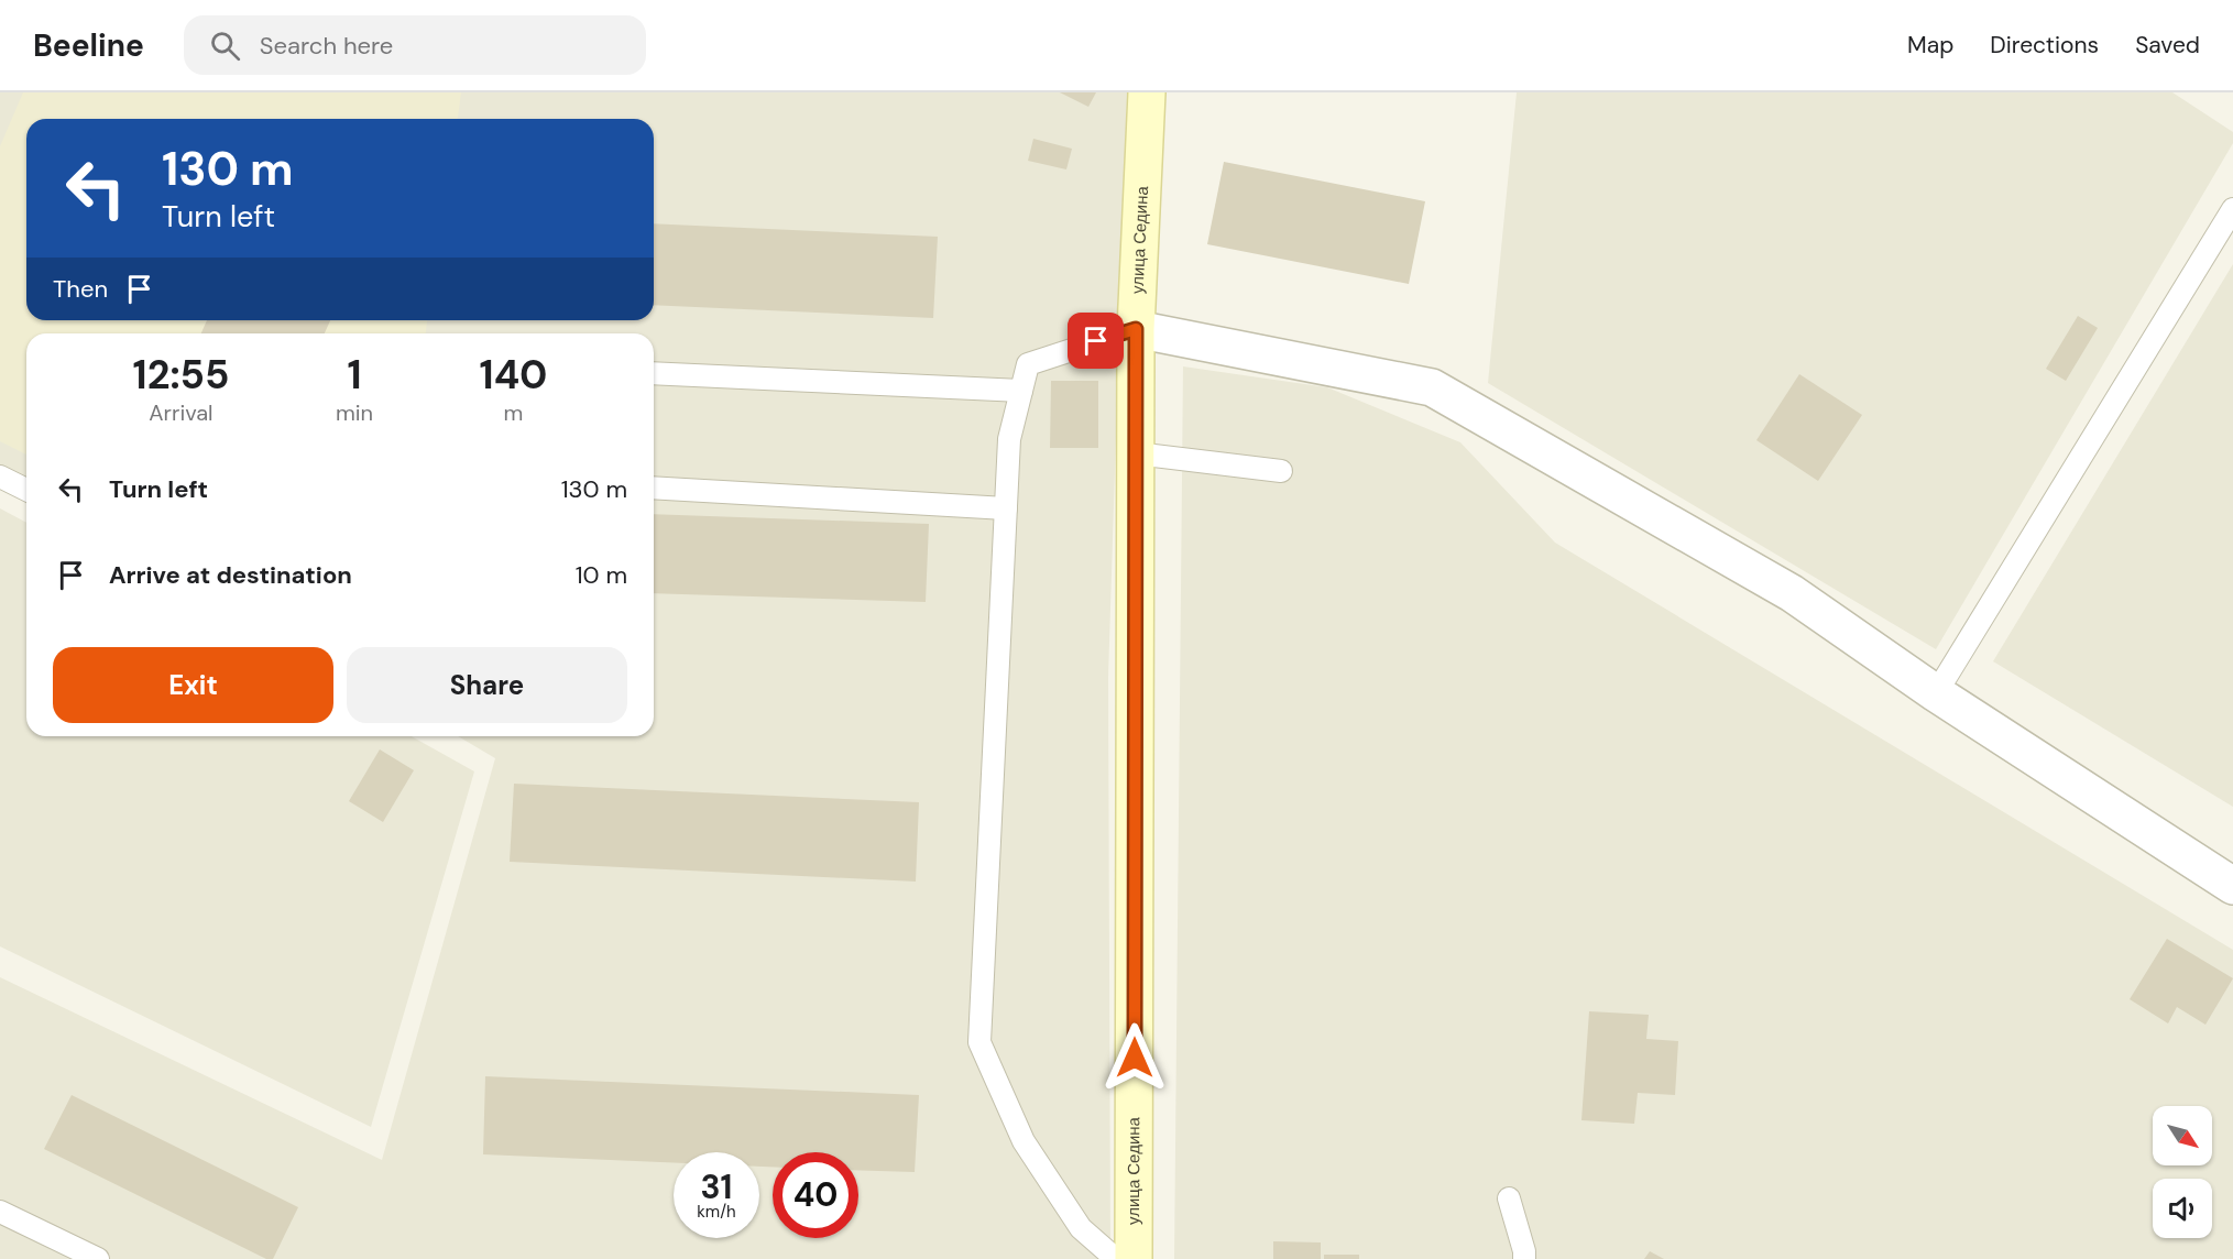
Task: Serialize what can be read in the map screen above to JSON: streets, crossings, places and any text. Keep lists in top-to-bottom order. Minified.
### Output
{"streets":{"street":["улица Седина"]},"north":"bottom right","page":{"header":"Beeline","search":"Search here","nav":["Map","Directions","Saved"],"turn":["130 m","Turn left"],"then":"Then","eta":["12:55","Arrival","1","min","140","m"],"list":[{"name":"Turn left","value":"130 m"},{"name":"Arrive at destination","value":"10 m"}],"buttons":["Exit","Share"],"speed":"31 km/h","limit":"40"}}
